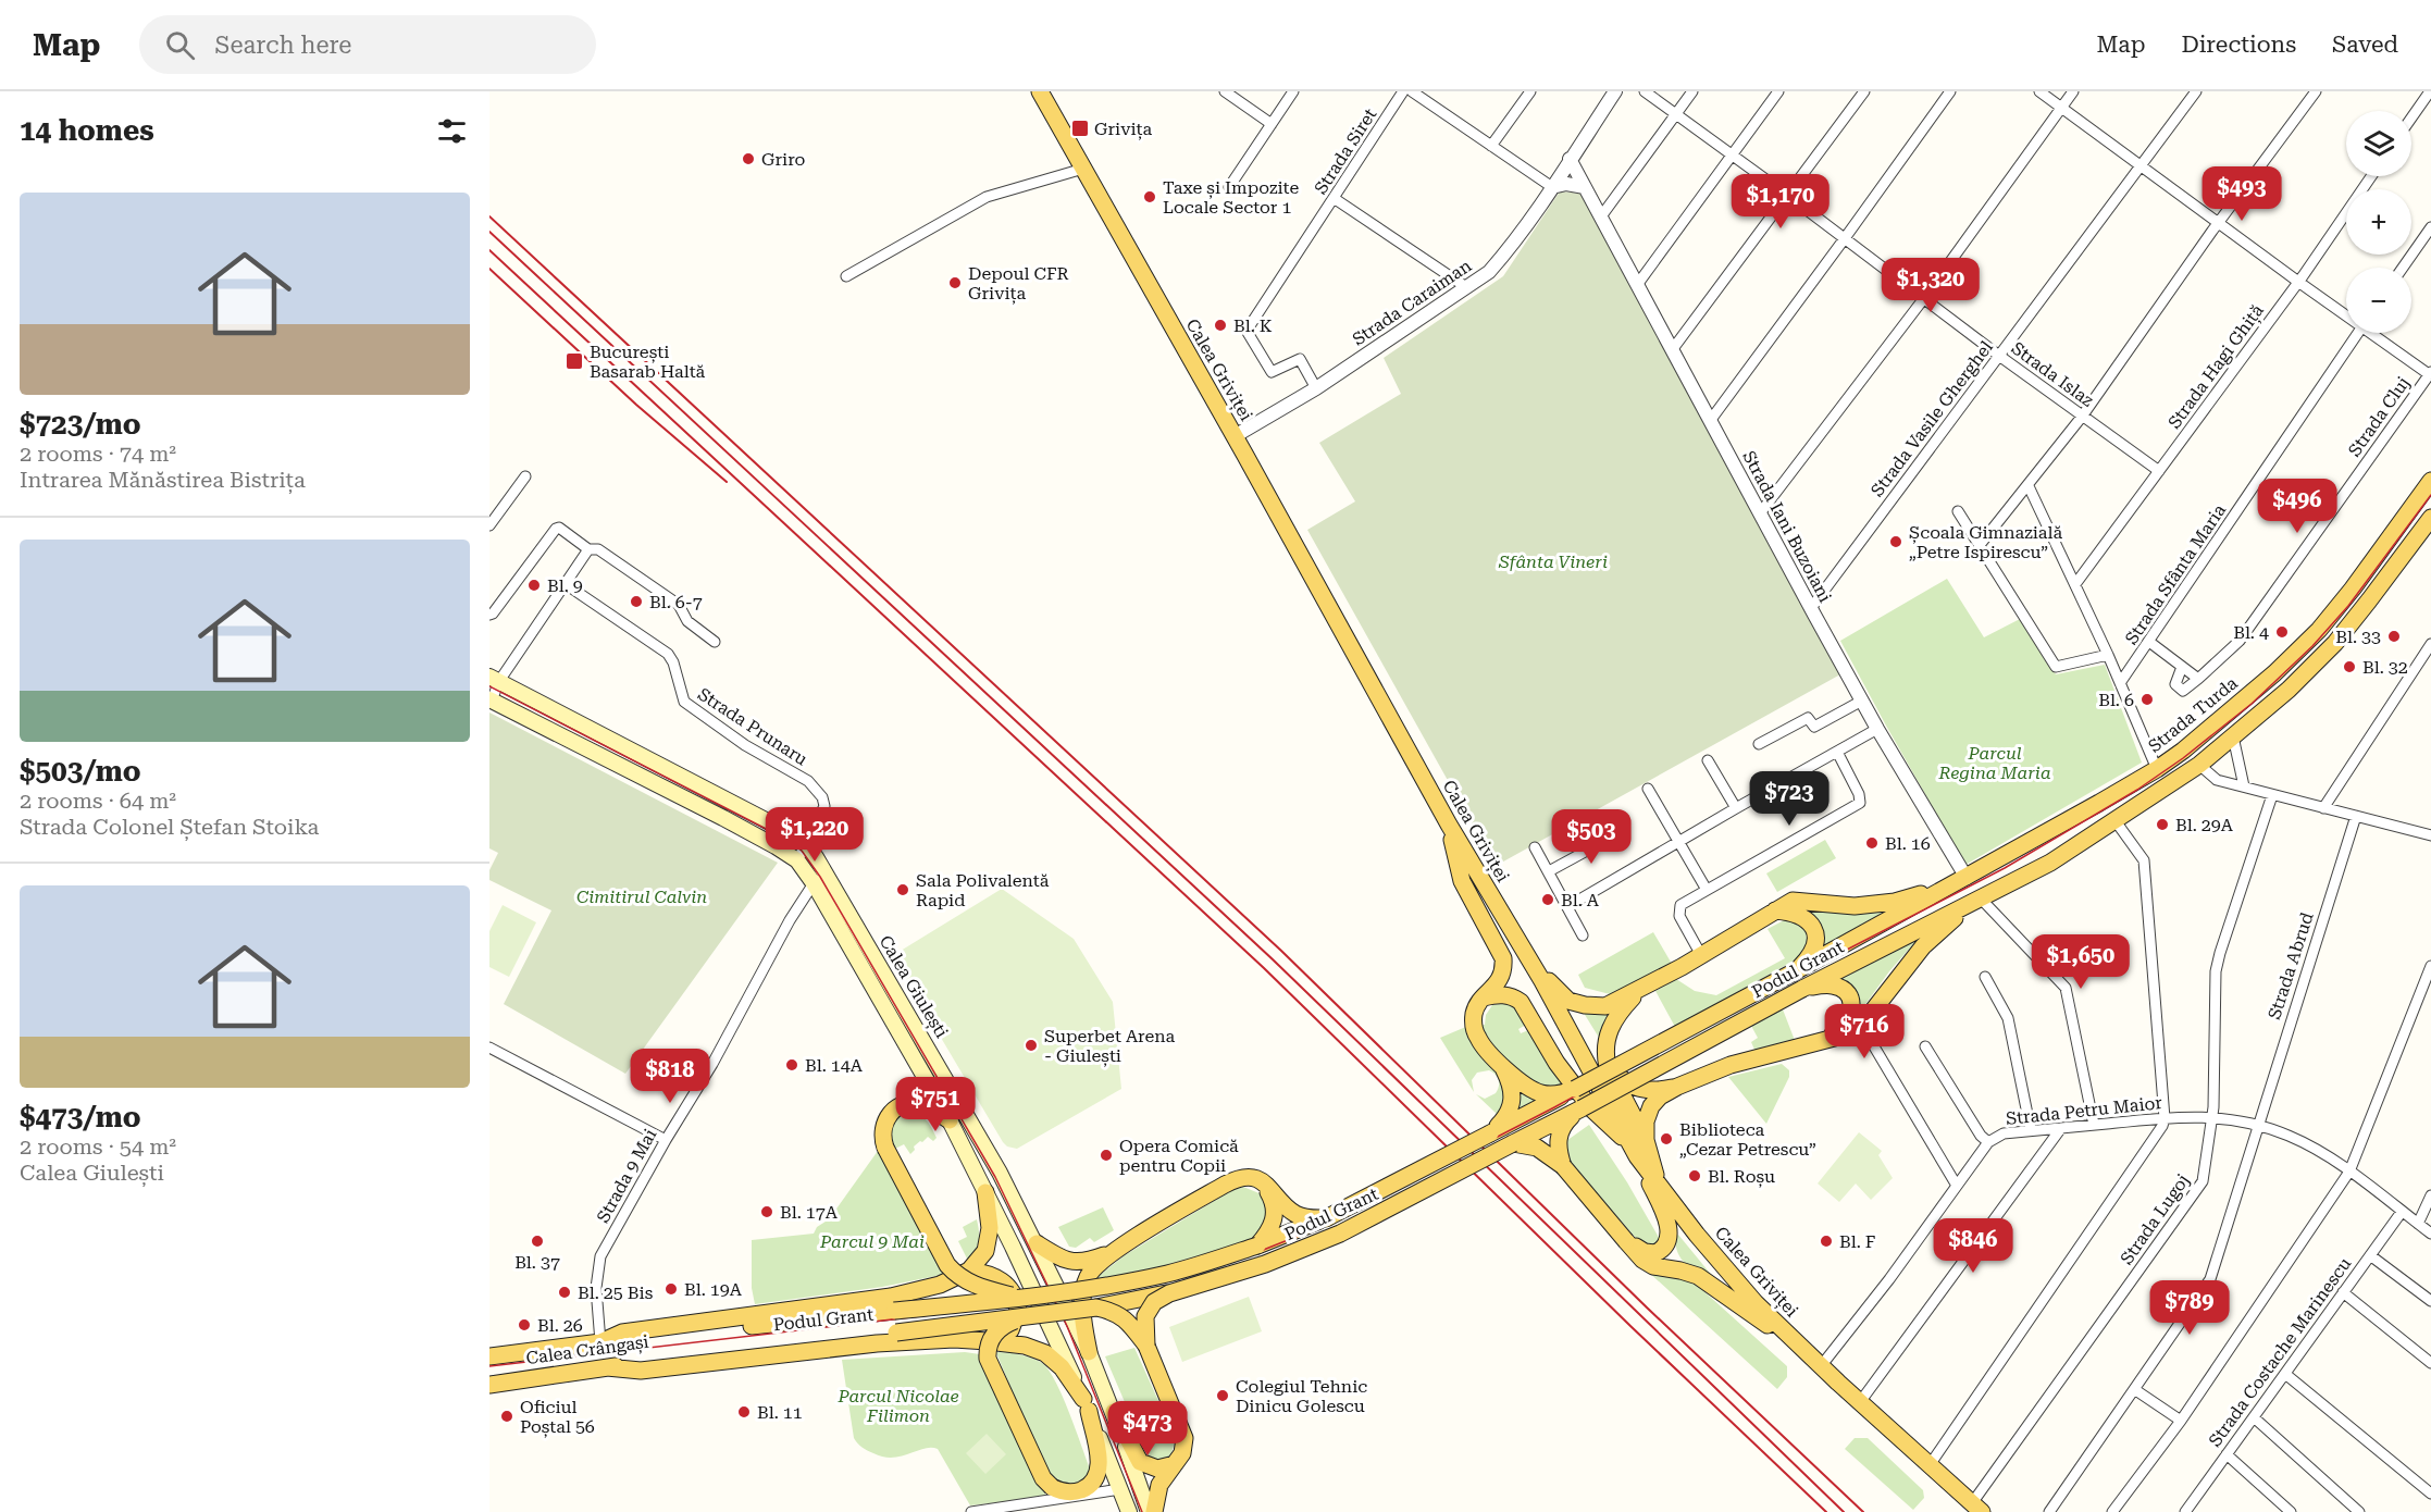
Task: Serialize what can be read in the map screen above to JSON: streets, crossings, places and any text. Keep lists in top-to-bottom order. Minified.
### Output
{"streets":{"main road":["Calea Griviței","Strada Turda","Podul Grant","Calea Giulești","Calea Crângași"],"street":["Strada Siret","Strada Caraiman","Strada Hagi Ghiță","Strada Islaz","Strada Cluj","Strada Vasile Gherghel","Strada Iani Buzoiani","Strada Sfânta Maria","Strada Prunaru","Strada Abrud","Strada Petru Maior","Strada 9 Mai","Strada Lugoj","Strada Costache Marinescu"]},"crossings":[["Strada Siret","Strada Caraiman"],["Strada Caraiman","Calea Griviței"],["Strada Caraiman","Strada Iani Buzoiani"],["Strada Hagi Ghiță","Strada Islaz"],["Calea Griviței","Strada Petru Maior"],["Calea Griviței","Strada Lugoj"],["Strada Islaz","Strada Vasile Gherghel"],["Strada Vasile Gherghel","Strada Iani Buzoiani"],["Strada Iani Buzoiani","Strada Turda"],["Strada Turda","Podul Grant"],["Strada Prunaru","Calea Giulești"],["Strada Abrud","Strada Petru Maior"],["Podul Grant","Calea Crângași"],["Calea Giulești","Strada 9 Mai"],["Strada Petru Maior","Strada Lugoj"],["Strada Petru Maior","Strada Costache Marinescu"],["Strada 9 Mai","Calea Crângași"]],"parks":["Sfânta Vineri","Parcul Regina Maria","Cimitirul Calvin","Parcul 9 Mai","Parcul Nicolae Filimon"],"places":{"transit":["Grivița","București Basarab Haltă"],"other":["Griro","Taxe și Impozite Locale Sector 1","Depoul CFR Grivița","Bl. K","Școala Gimnazială „Petre Ispirescu”","Bl. 9","Bl. 6-7","Bl. 4","Bl. 33","Bl. 32","Bl. 6","Bl. 29A","Bl. 16","Sala Polivalentă Rapid","Bl. A","Superbet Arena - Giulești","Bl. 14A","Biblioteca „Cezar Petrescu”","Opera Comică pentru Copii","Bl. Roșu","Bl. 17A","Bl. 37","Bl. F","Bl. 19A","Bl. 25 Bis","Bl. 26","Colegiul Tehnic Dinicu Golescu","Bl. 11","Oficiul Poștal 56"]},"page":{"header":"Map","search":"Search here","nav":["Map","Directions","Saved"],"heading":"14 homes","map_buttons":["+","−"],"price":["$493","$1,170","$1,320","$496","$723","$1,220","$503","$1,650","$716","$818","$751","$846","$789","$473"],"list":[{"name":"$723/mo","note":"2 rooms · 74 m² · Intrarea Mănăstirea Bistrița"},{"name":"$503/mo","note":"2 rooms · 64 m² · Strada Colonel Ștefan Stoika"},{"name":"$473/mo","note":"2 rooms · 54 m² · Calea Giulești"}]}}
